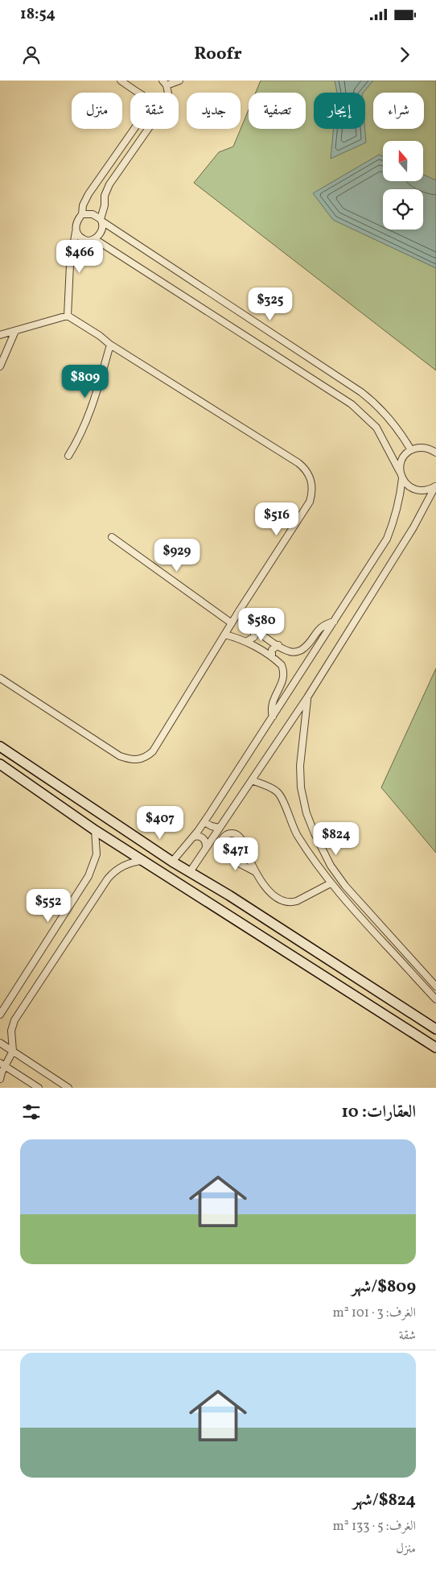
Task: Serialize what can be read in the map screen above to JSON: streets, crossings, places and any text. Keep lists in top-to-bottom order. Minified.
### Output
{"north":"top","page":{"status":"18:54","header":"Roofr","chip":["شراء","إيجار","تصفية","جديد","شقة","منزل"],"price":["$466","$325","$809","$516","$929","$580","$407","$824","$471","$552"],"heading":"العقارات: 10","list":[{"name":"$809/شهر","note":"الغرف: 3 · 101 m² · شقة"},{"name":"$824/شهر","note":"الغرف: 5 · 133 m² · منزل"}]}}
